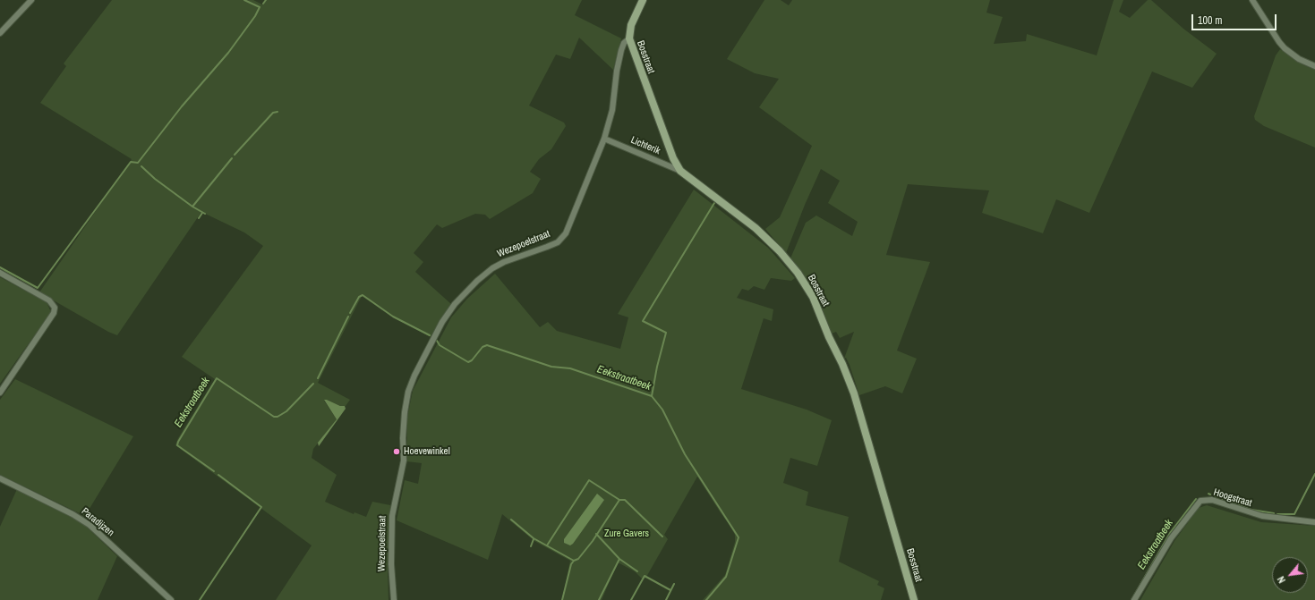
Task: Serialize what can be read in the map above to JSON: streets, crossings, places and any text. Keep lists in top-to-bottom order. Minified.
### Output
{"streets":{"street":["Bosstraat","Lichterik","Wezepoelstraat","Hoogstraat","Paradijzen"]},"crossings":[["Bosstraat","Lichterik"],["Bosstraat","Wezepoelstraat"],["Lichterik","Wezepoelstraat"]],"water":["Eekstraatbeek"],"parks":["Zure Gavers"],"places":["Hoevewinkel"],"scale_bar":"100 m","north":"bottom left"}
